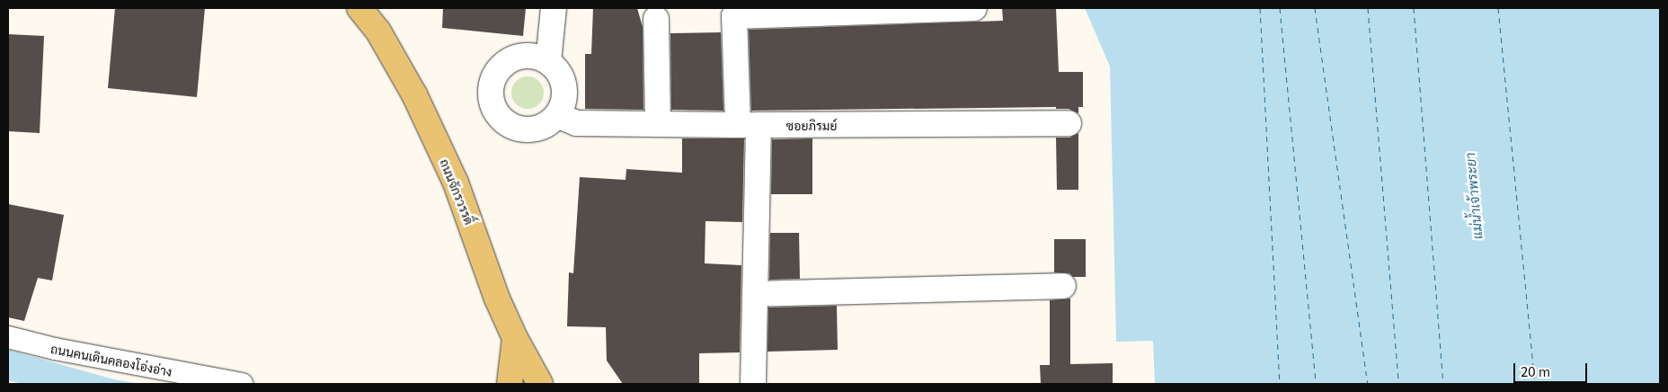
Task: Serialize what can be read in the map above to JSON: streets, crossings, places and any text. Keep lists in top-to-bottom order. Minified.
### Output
{"streets":{"main road":["ถนนจักรวรรดิ์"],"street":["ซอยภิรมย์","ถนนคนเดินคลองโอ่งอ่าง"]},"water":["แม่น้ำเจ้าพระยา"],"scale_bar":"20 m"}
